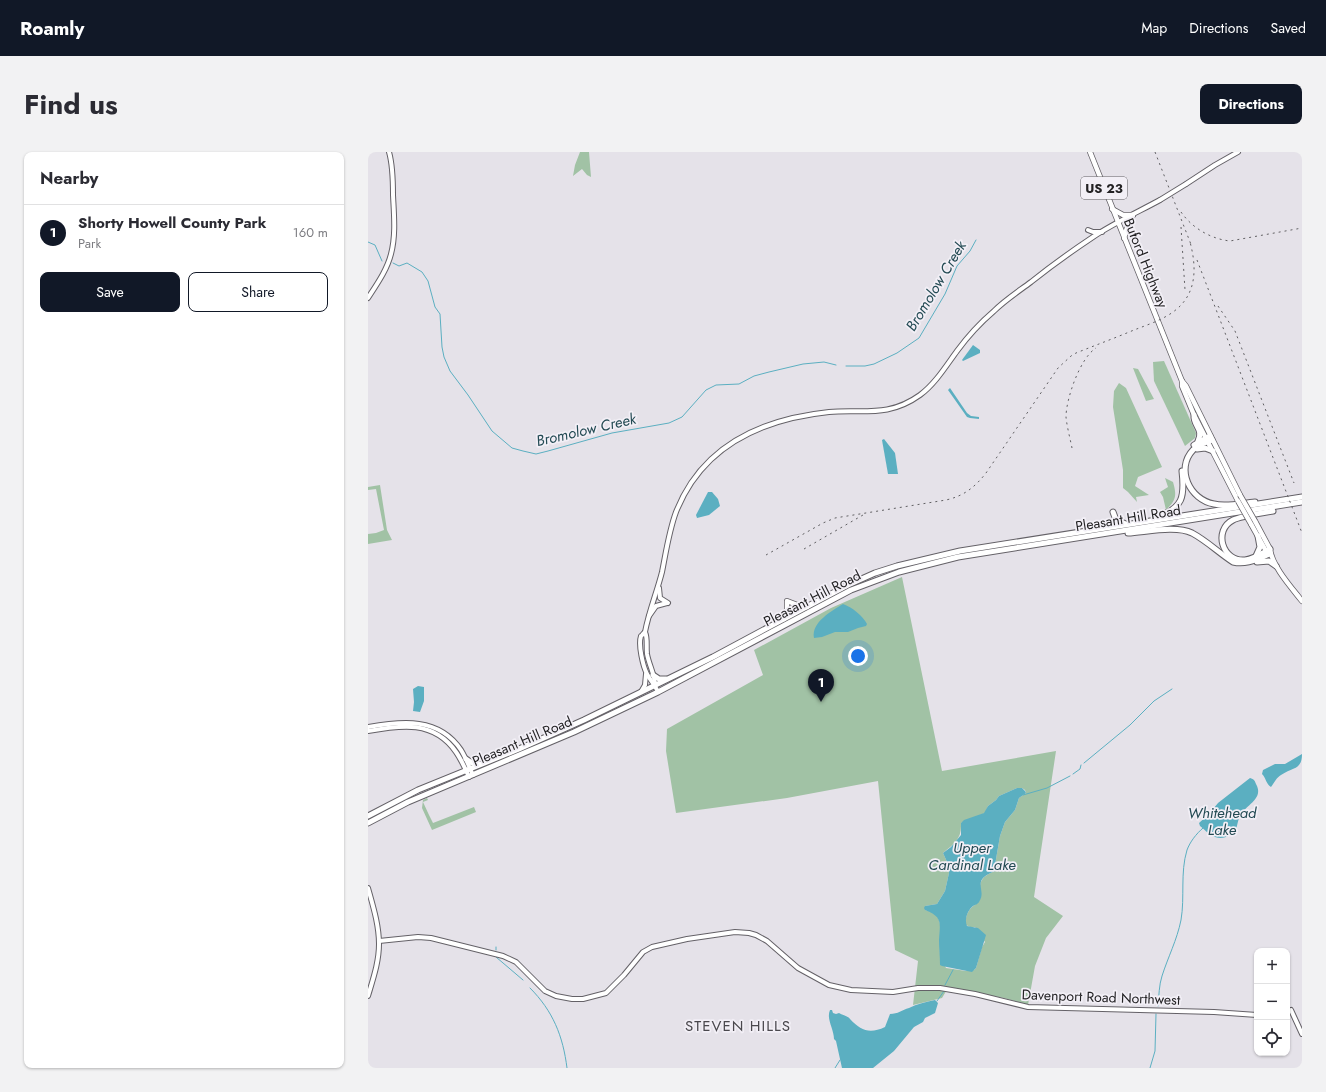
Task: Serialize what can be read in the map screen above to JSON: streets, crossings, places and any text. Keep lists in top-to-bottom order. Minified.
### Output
{"streets":{"highway":["Pleasant Hill Road"],"main road":["US 23","Buford Highway"],"street":["Davenport Road Northwest"]},"districts":["STEVEN HILLS"],"water":["Bromolow Creek","Whitehead Lake","Upper Cardinal Lake"],"page":{"header":"Roamly","nav":["Map","Directions","Saved"],"title":"Find us","buttons":["Directions",["Save","Share"]],"heading":"Nearby","list":[{"mark":"1","name":"Shorty Howell County Park","note":"Park","value":"160 m"}],"pins":"1","map_buttons":["+","−"]}}
